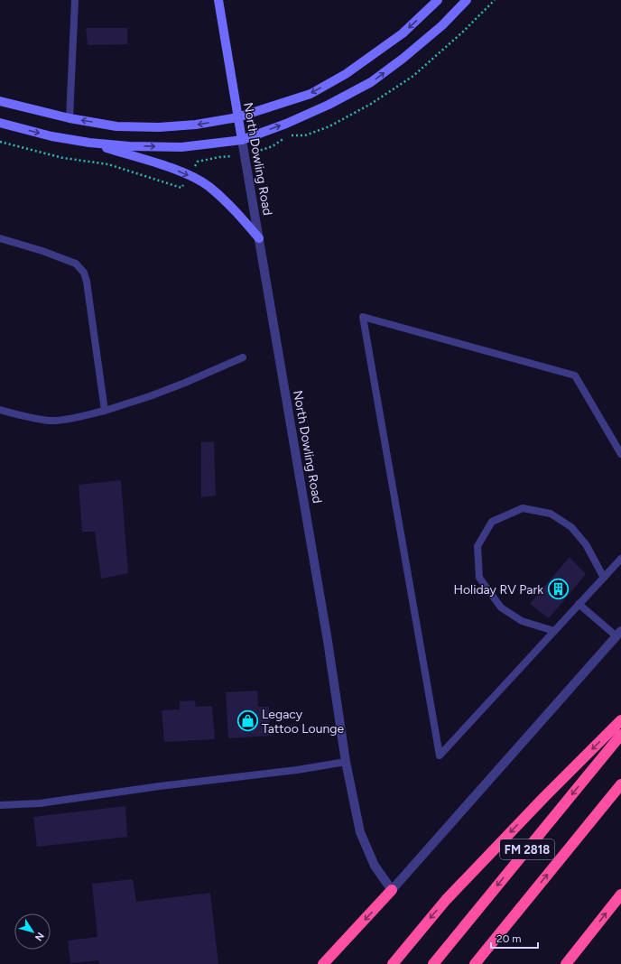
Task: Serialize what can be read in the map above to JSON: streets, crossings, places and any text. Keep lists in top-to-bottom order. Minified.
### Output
{"streets":{"highway":["FM 2818"],"street":["North Dowling Road"]},"places":{"building":["Holiday RV Park"],"shop":["Legacy Tattoo Lounge"]},"scale_bar":"20 m","north":"bottom right"}
